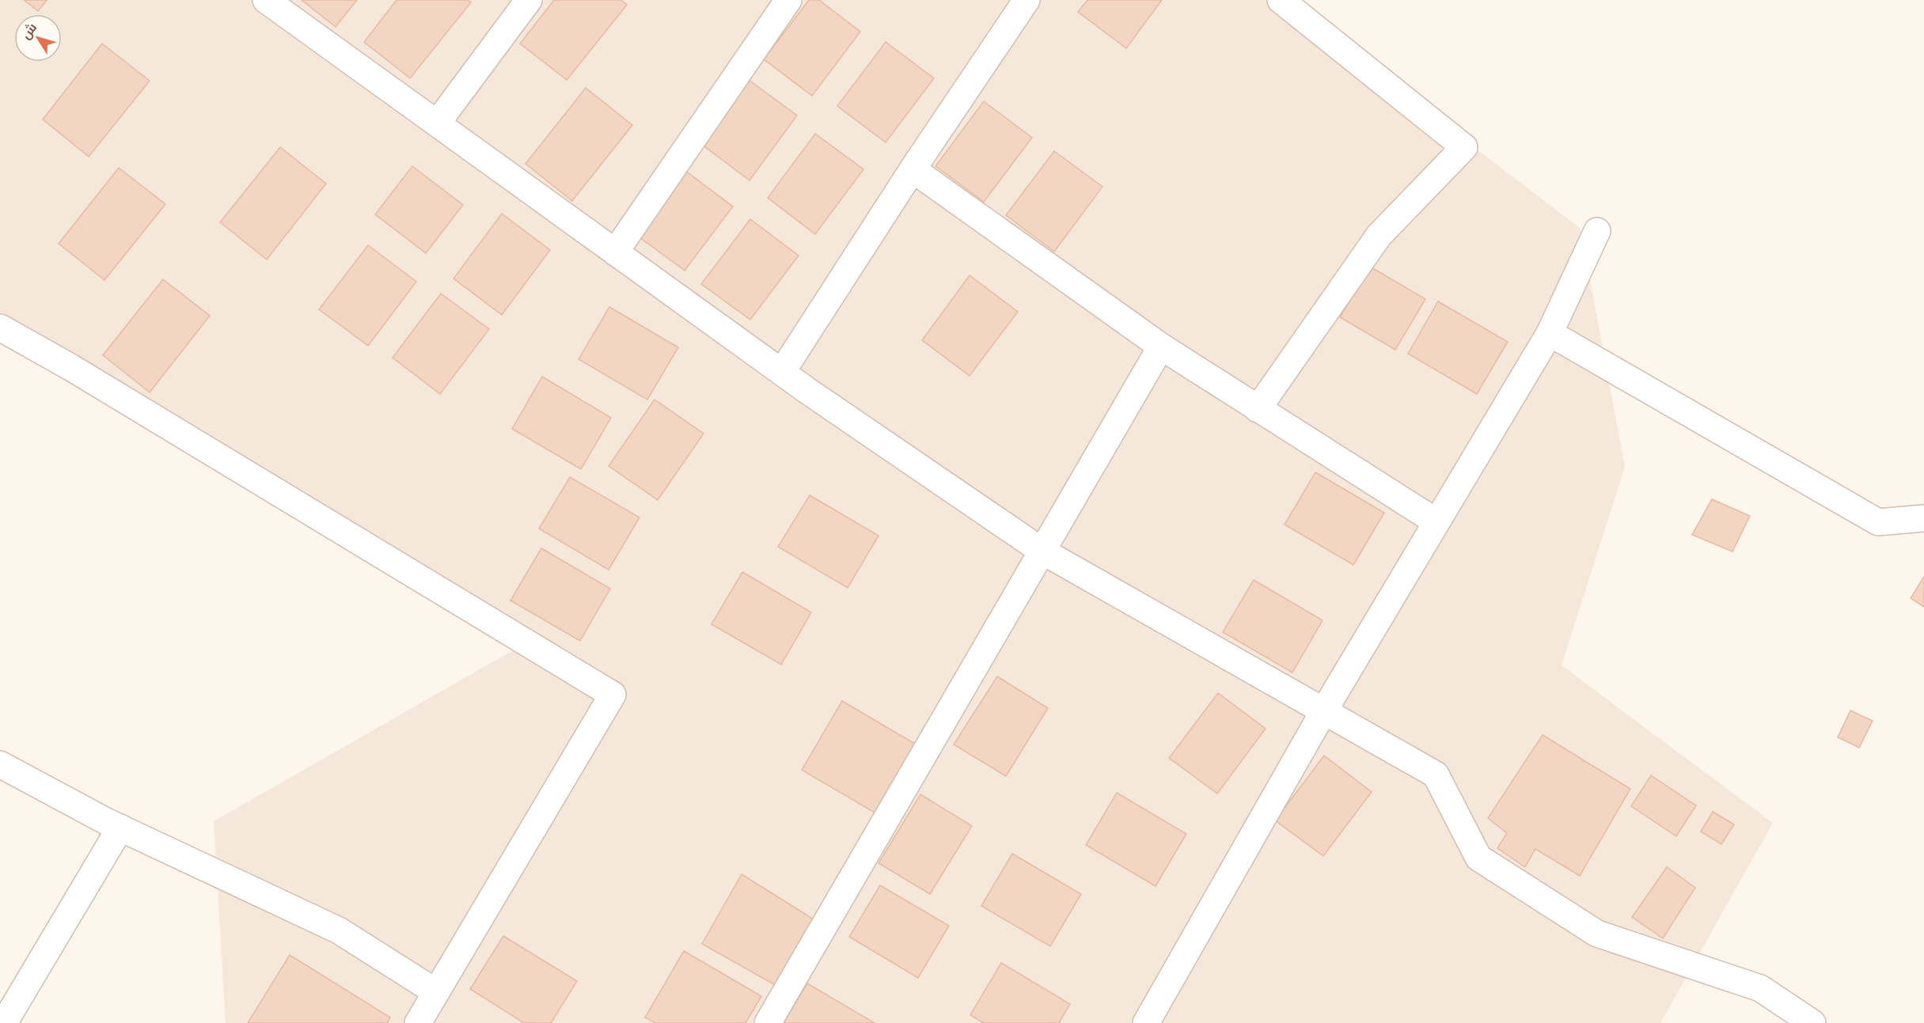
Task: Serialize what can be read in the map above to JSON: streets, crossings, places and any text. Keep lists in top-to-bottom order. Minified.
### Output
{"north":"top left"}
